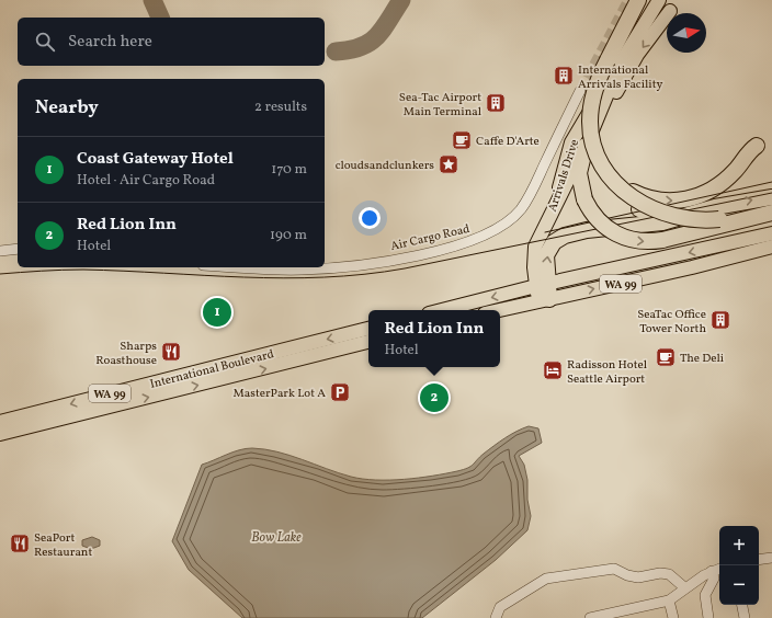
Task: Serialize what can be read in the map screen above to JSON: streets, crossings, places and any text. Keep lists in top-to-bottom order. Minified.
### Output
{"streets":{"main road":["Arrivals Drive","WA 99","International Boulevard"],"street":["Air Cargo Road"]},"crossings":[["Arrivals Drive","WA 99"]],"water":["Bow Lake"],"places":{"building":["International Arrivals Facility","Sea-Tac Airport Main Terminal","SeaTac Office Tower North"],"cafe":["Caffe D'Arte","The Deli"],"place":["cloudsandclunkers"],"restaurant":["Sharps Roasthouse","SeaPort Restaurant"],"hotel":["Radisson Hotel Seattle Airport"],"parking":["MasterPark Lot A"]},"north":"right","page":{"search":"Search here","heading":["Nearby","2 results"],"list":[{"mark":"1","name":"Coast Gateway Hotel","note":"Hotel · Air Cargo Road","value":"170 m"},{"mark":"2","name":"Red Lion Inn","note":"Hotel","value":"190 m"}],"pins":["1","2"],"popup":["Red Lion Inn","Hotel"],"map_buttons":["+","−"]}}
